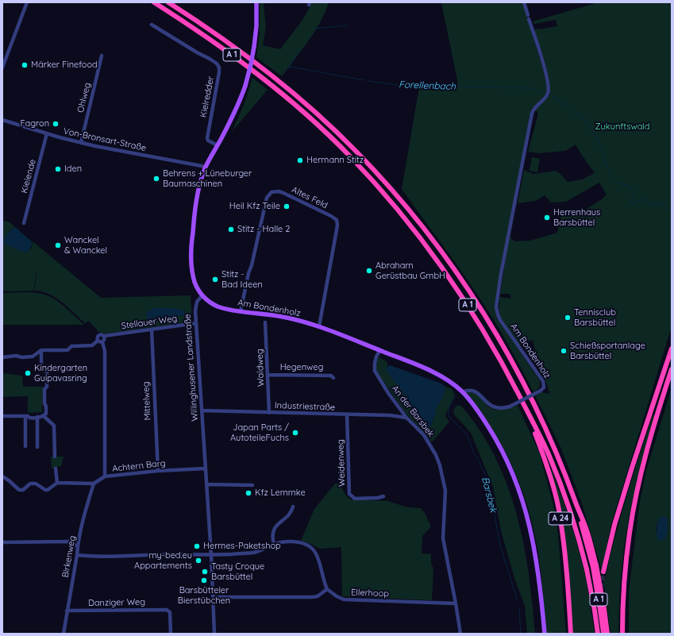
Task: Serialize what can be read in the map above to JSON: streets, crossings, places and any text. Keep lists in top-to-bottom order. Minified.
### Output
{"streets":{"highway":["A 1","A 24"],"main road":["Am Bondenholz"],"street":["Kielredder","Ohlweg","Von-Bronsart-Straße","Kielende","Altes Feld","Stellauer Weg","Willinghusener Landstraße","Waldweg","Hegenweg","Mittelweg","Industriestraße","An der Barsbek","Weidenweg","Achtern Barg","Birkenweg","Ellerhoop","Danziger Weg"]},"crossings":[["A 1","A 24"],["Ohlweg","Von-Bronsart-Straße"],["Von-Bronsart-Straße","Kielende"],["Altes Feld","Am Bondenholz"],["Am Bondenholz","Willinghusener Landstraße"],["Am Bondenholz","An der Barsbek"],["Stellauer Weg","Willinghusener Landstraße"],["Stellauer Weg","Mittelweg"],["Willinghusener Landstraße","Industriestraße"],["Willinghusener Landstraße","Achtern Barg"],["Waldweg","Hegenweg"],["Waldweg","Industriestraße"],["Mittelweg","Achtern Barg"],["Industriestraße","An der Barsbek"],["Industriestraße","Weidenweg"],["An der Barsbek","Ellerhoop"],["Achtern Barg","Birkenweg"],["Birkenweg","Danziger Weg"]],"water":["Forellenbach","Barsbek"],"parks":["Zukunftswald"],"places":["Märker Finefood","Fagron","Hermann Stitz","Iden","Behrens + Lüneburger Baumaschinen","Heil Kfz Teile","Herrenhaus Barsbüttel","Stitz - Halle 2","Wanckel & Wanckel","Abraham Gerüstbau GmbH","Stitz - Bad Ideen","Tennisclub Barsbüttel","Schießsportanlage Barsbüttel","Kindergarten Guipavasring","Japan Parts / AutoteileFuchs","Kfz Lemmke","Hermes-Paketshop","my-bed.eu Appartements","Tasty Croque Barsbüttel","Barsbütteler Bierstübchen"]}
